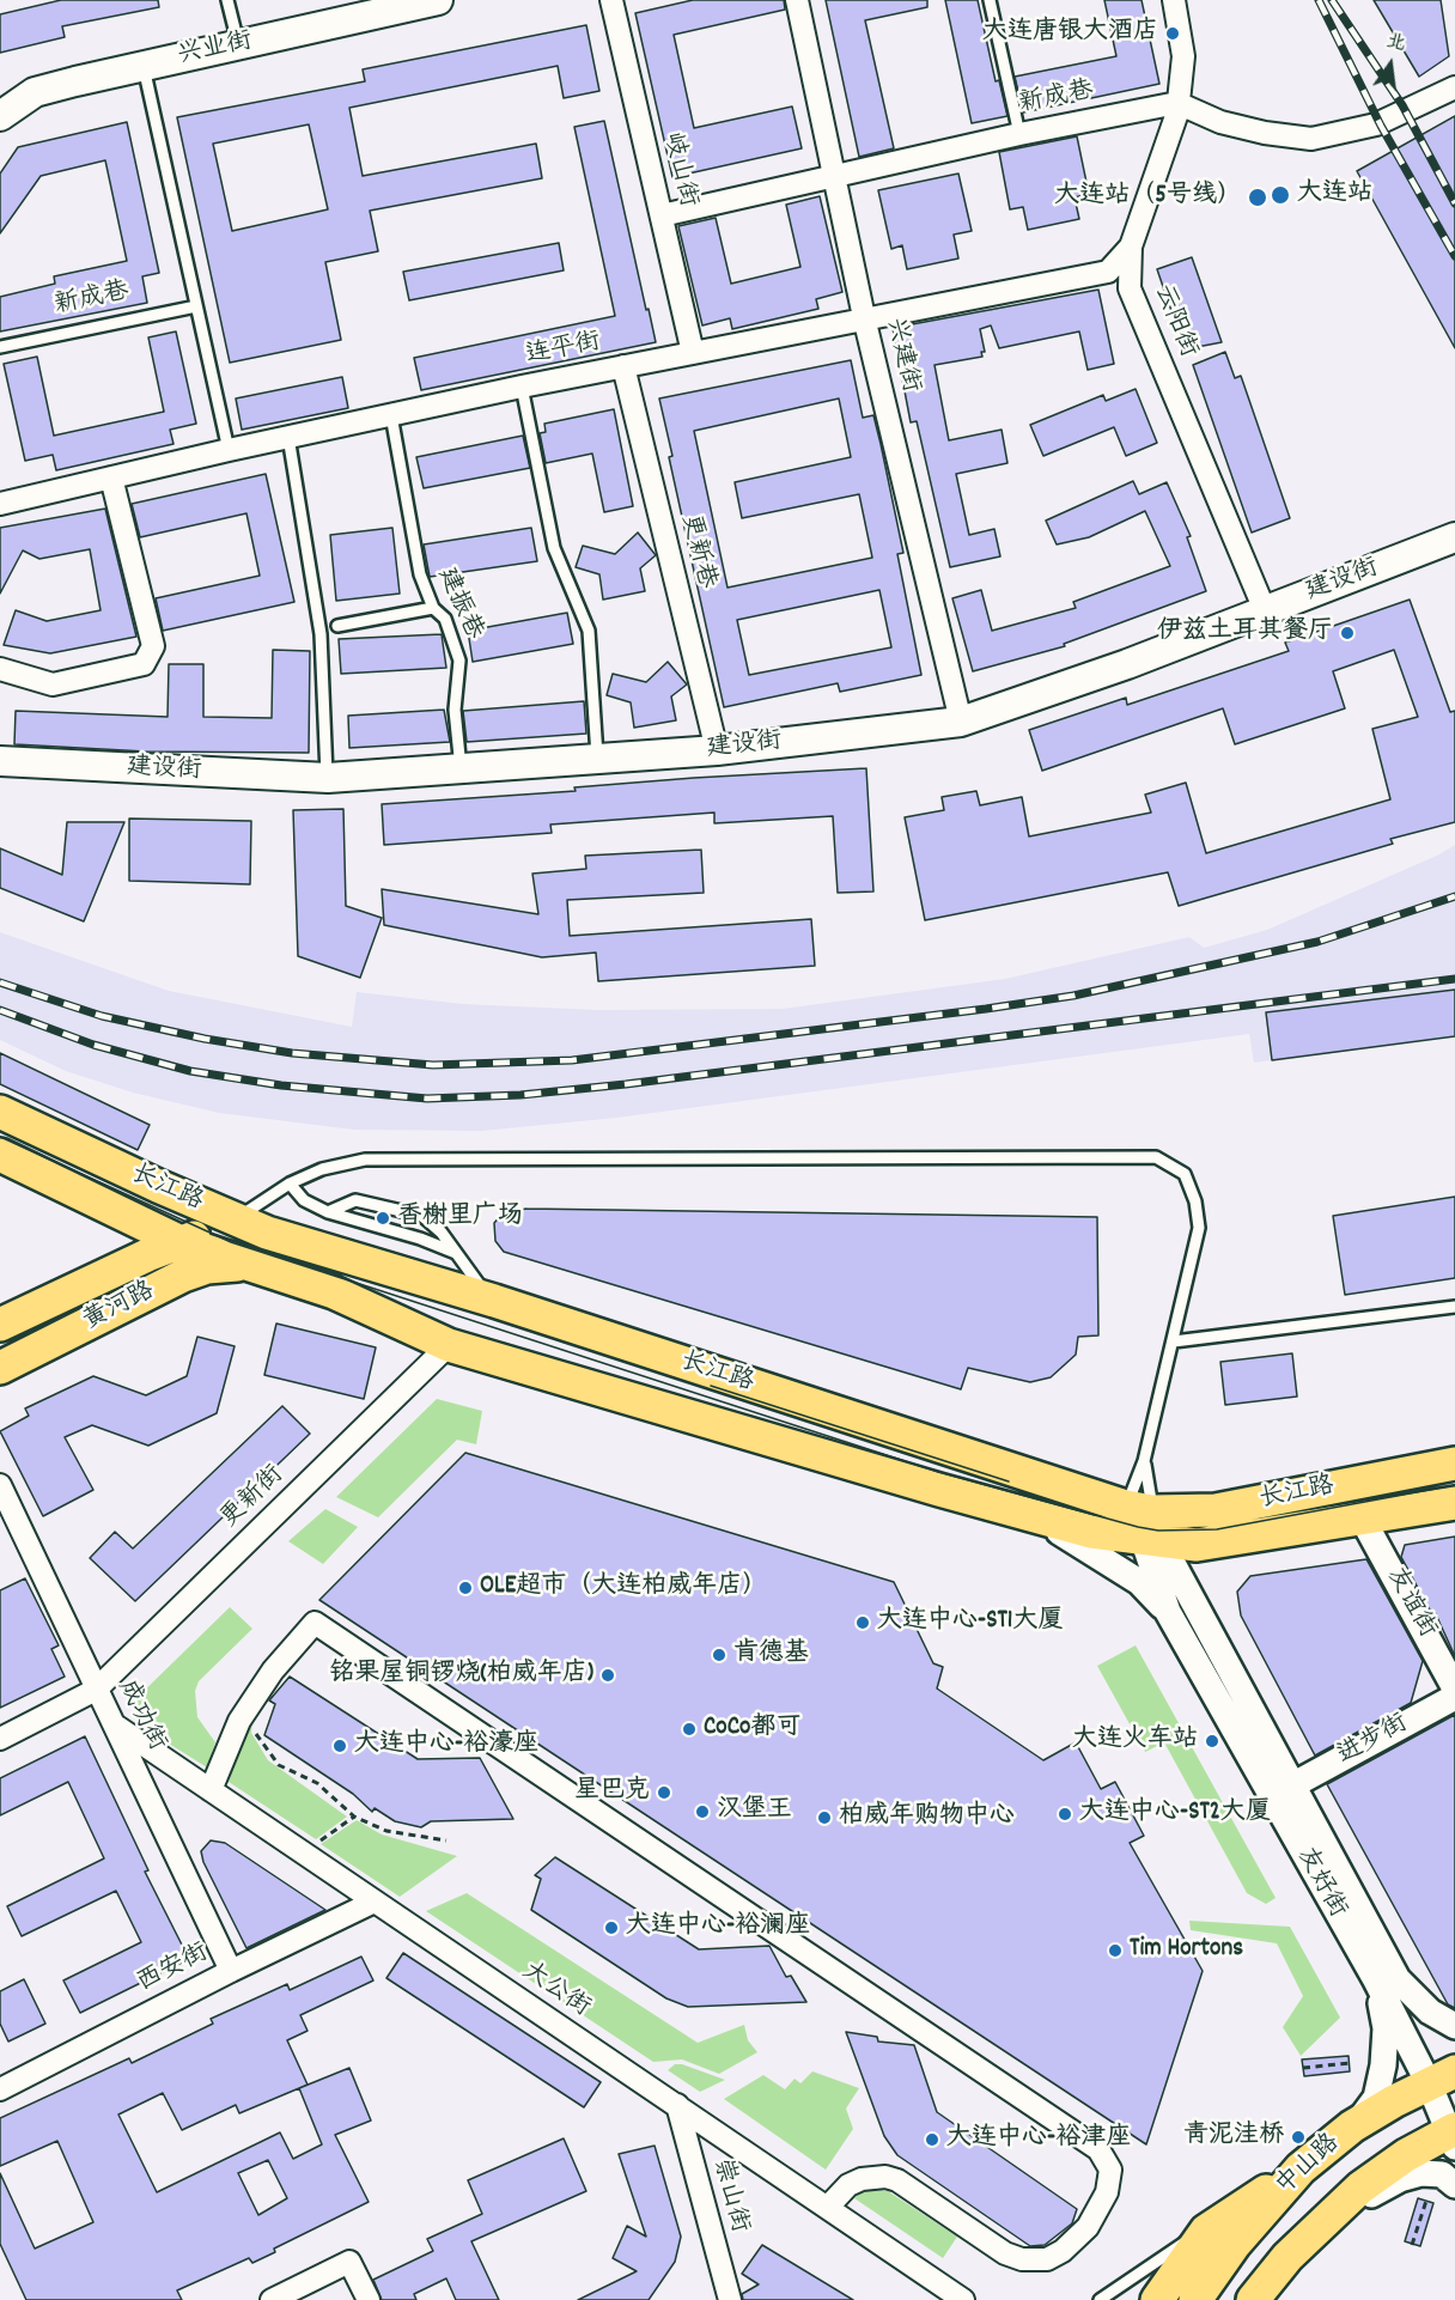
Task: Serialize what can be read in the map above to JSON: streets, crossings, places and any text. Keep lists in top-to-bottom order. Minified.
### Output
{"streets":{"main road":["兴业街","建设街","长江路","黄河路","中山路"],"street":["新成巷","岐山街","云阳街","连平街","兴建街","更新巷","更新街","友谊街","成功街","进步街","友好街","西安街","大公街","崇山街"],"lane":["建振巷"]},"crossings":[["新成巷","岐山街"],["新成巷","云阳街"],["新成巷","兴建街"],["岐山街","连平街"],["云阳街","连平街"],["云阳街","建设街"],["连平街","兴建街"],["连平街","更新巷"],["连平街","建振巷"],["兴建街","建设街"],["更新巷","建设街"],["建设街","建振巷"],["长江路","黄河路"],["长江路","更新街"],["长江路","友谊街"],["长江路","友好街"],["更新街","成功街"],["成功街","西安街"],["成功街","大公街"],["进步街","友好街"],["友好街","中山路"],["西安街","大公街"],["大公街","崇山街"]],"places":["大连唐银大酒店","大连站","大连站（5号线）","伊兹土耳其餐厅","香榭里广场","OLE超市（大连柏威年店）","大连中心-ST1大厦","肯德基","铭果屋铜锣烧(柏威年店)","CoCo都可","大连火车站","大连中心-裕濠座","星巴克","汉堡王","大连中心-ST2大厦","柏威年购物中心","大连中心-裕澜座","Tim Hortons","青泥洼桥","大连中心-裕津座"],"north":"top"}
